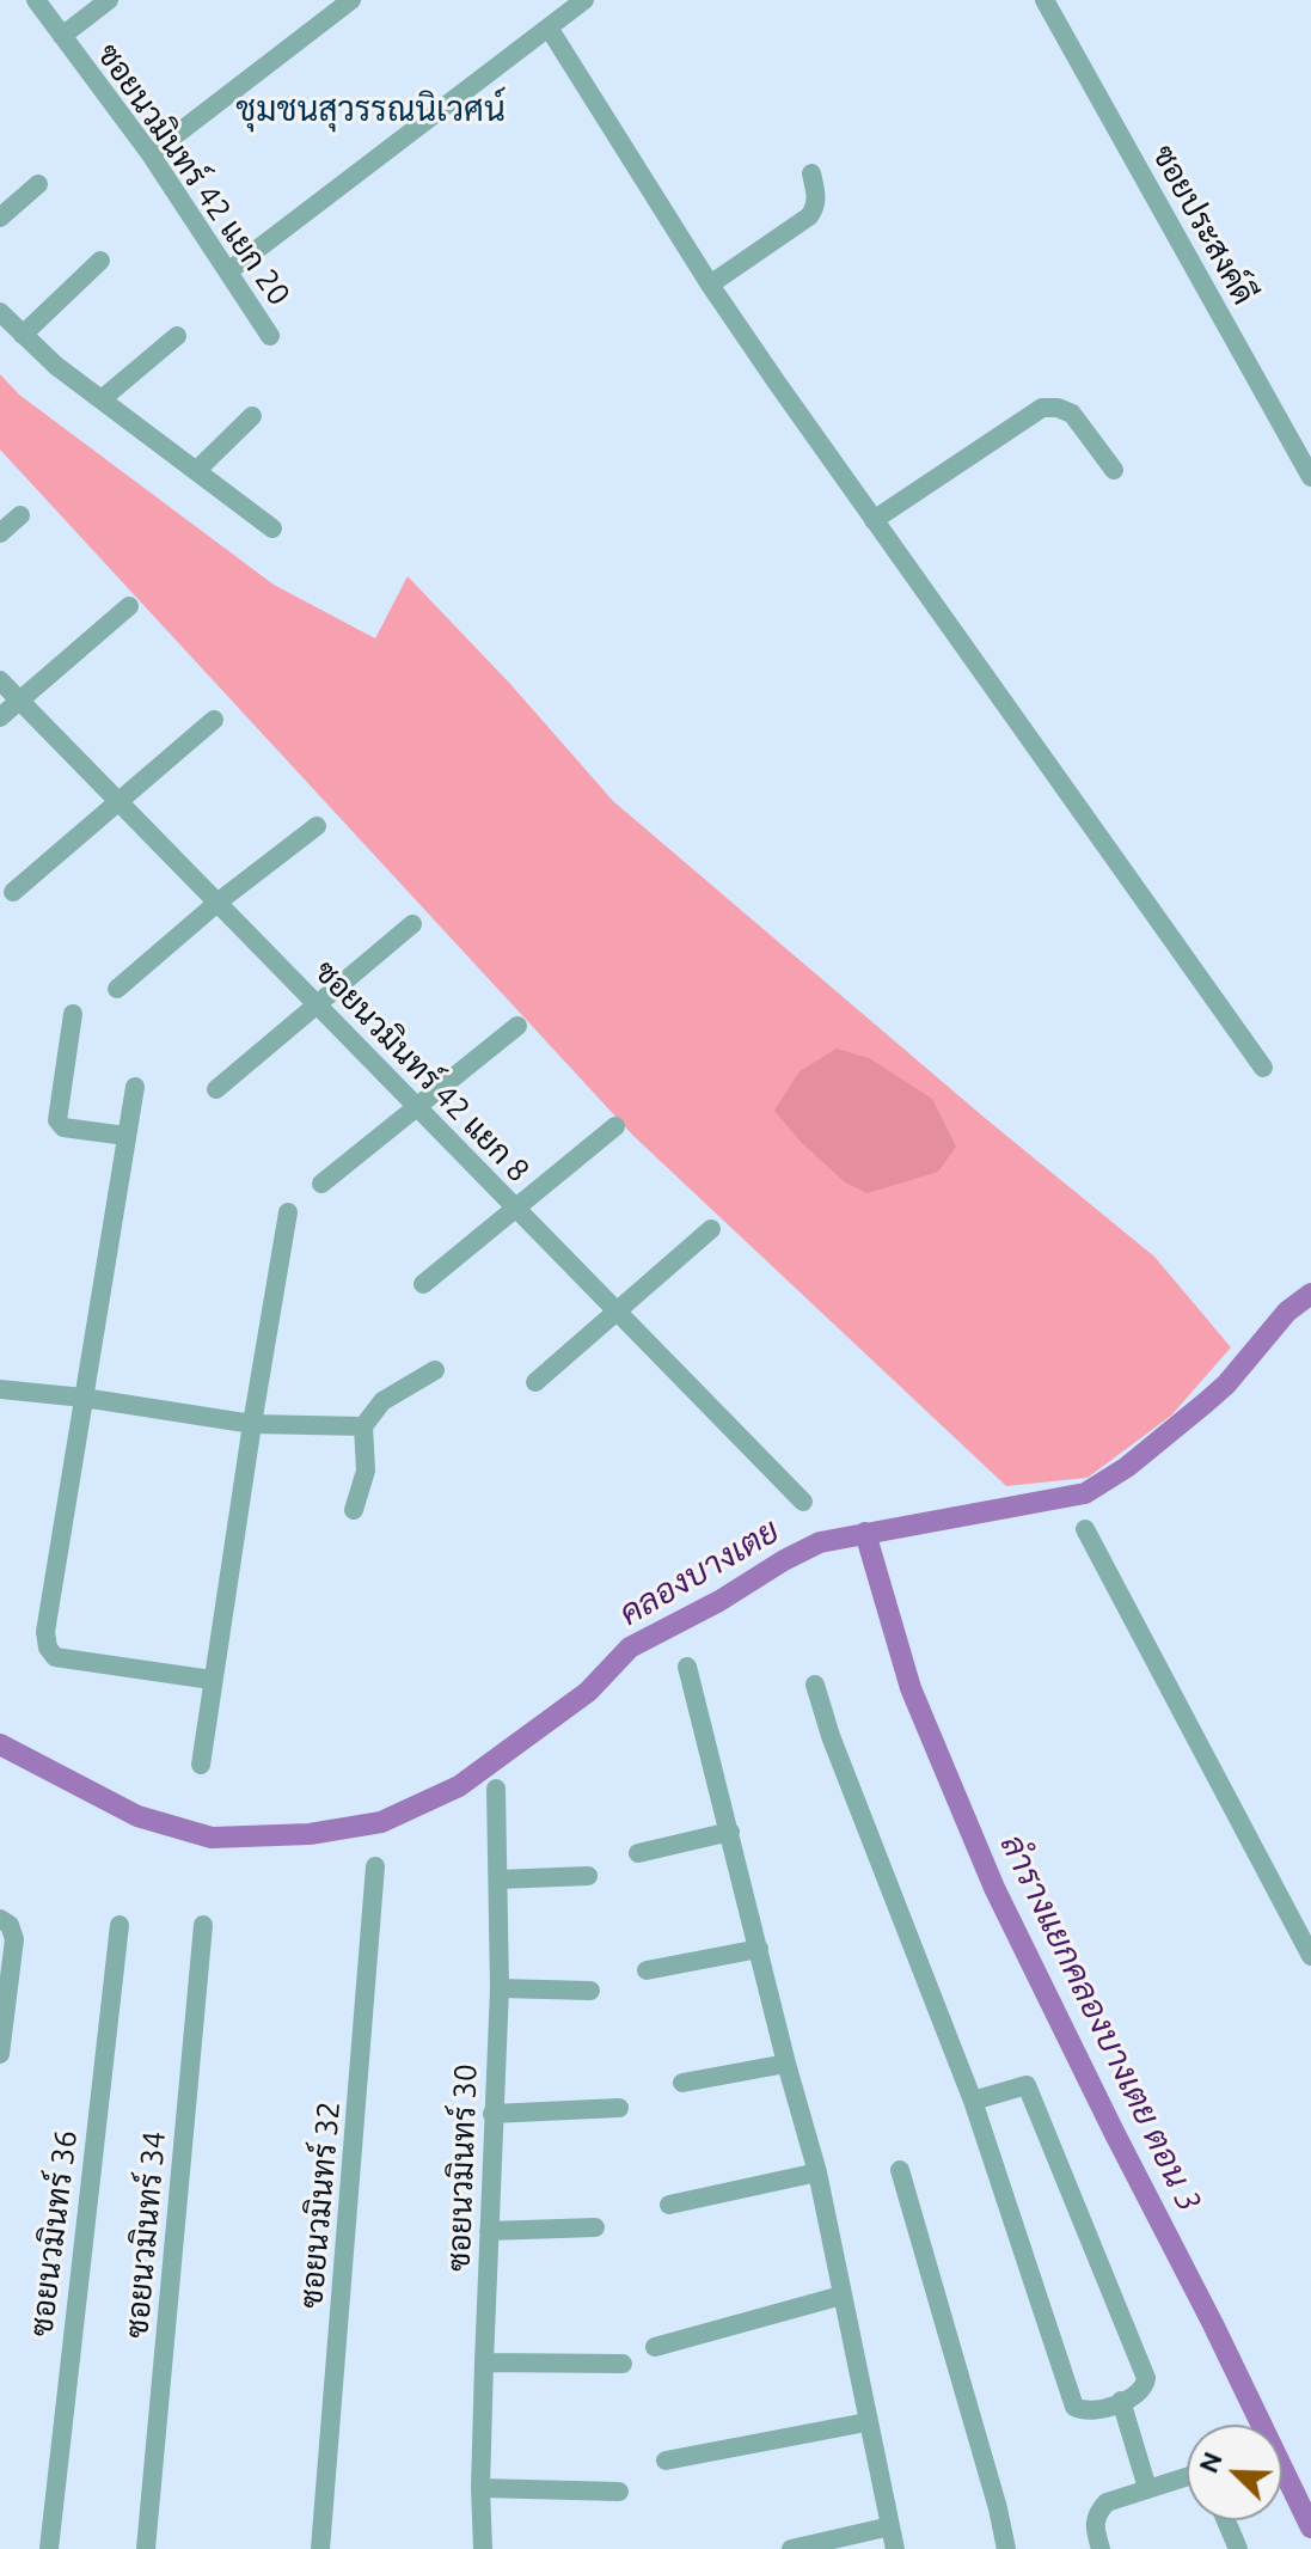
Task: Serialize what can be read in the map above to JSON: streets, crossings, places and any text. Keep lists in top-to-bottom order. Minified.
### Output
{"streets":{"street":["ซอยนวมินทร์ 42 แยก 20","ซอยประสงค์ดี","ซอยนวมินทร์ 42 แยก 8","ซอยนวมินทร์ 30","ซอยนวมินทร์ 32","ซอยนวมินทร์ 36","ซอยนวมินทร์ 34"]},"districts":["ชุมชนสุวรรณนิเวศน์"],"water":["คลองบางเตย","ลำรางแยกคลองบางเตย ตอน 3"],"north":"top left"}
